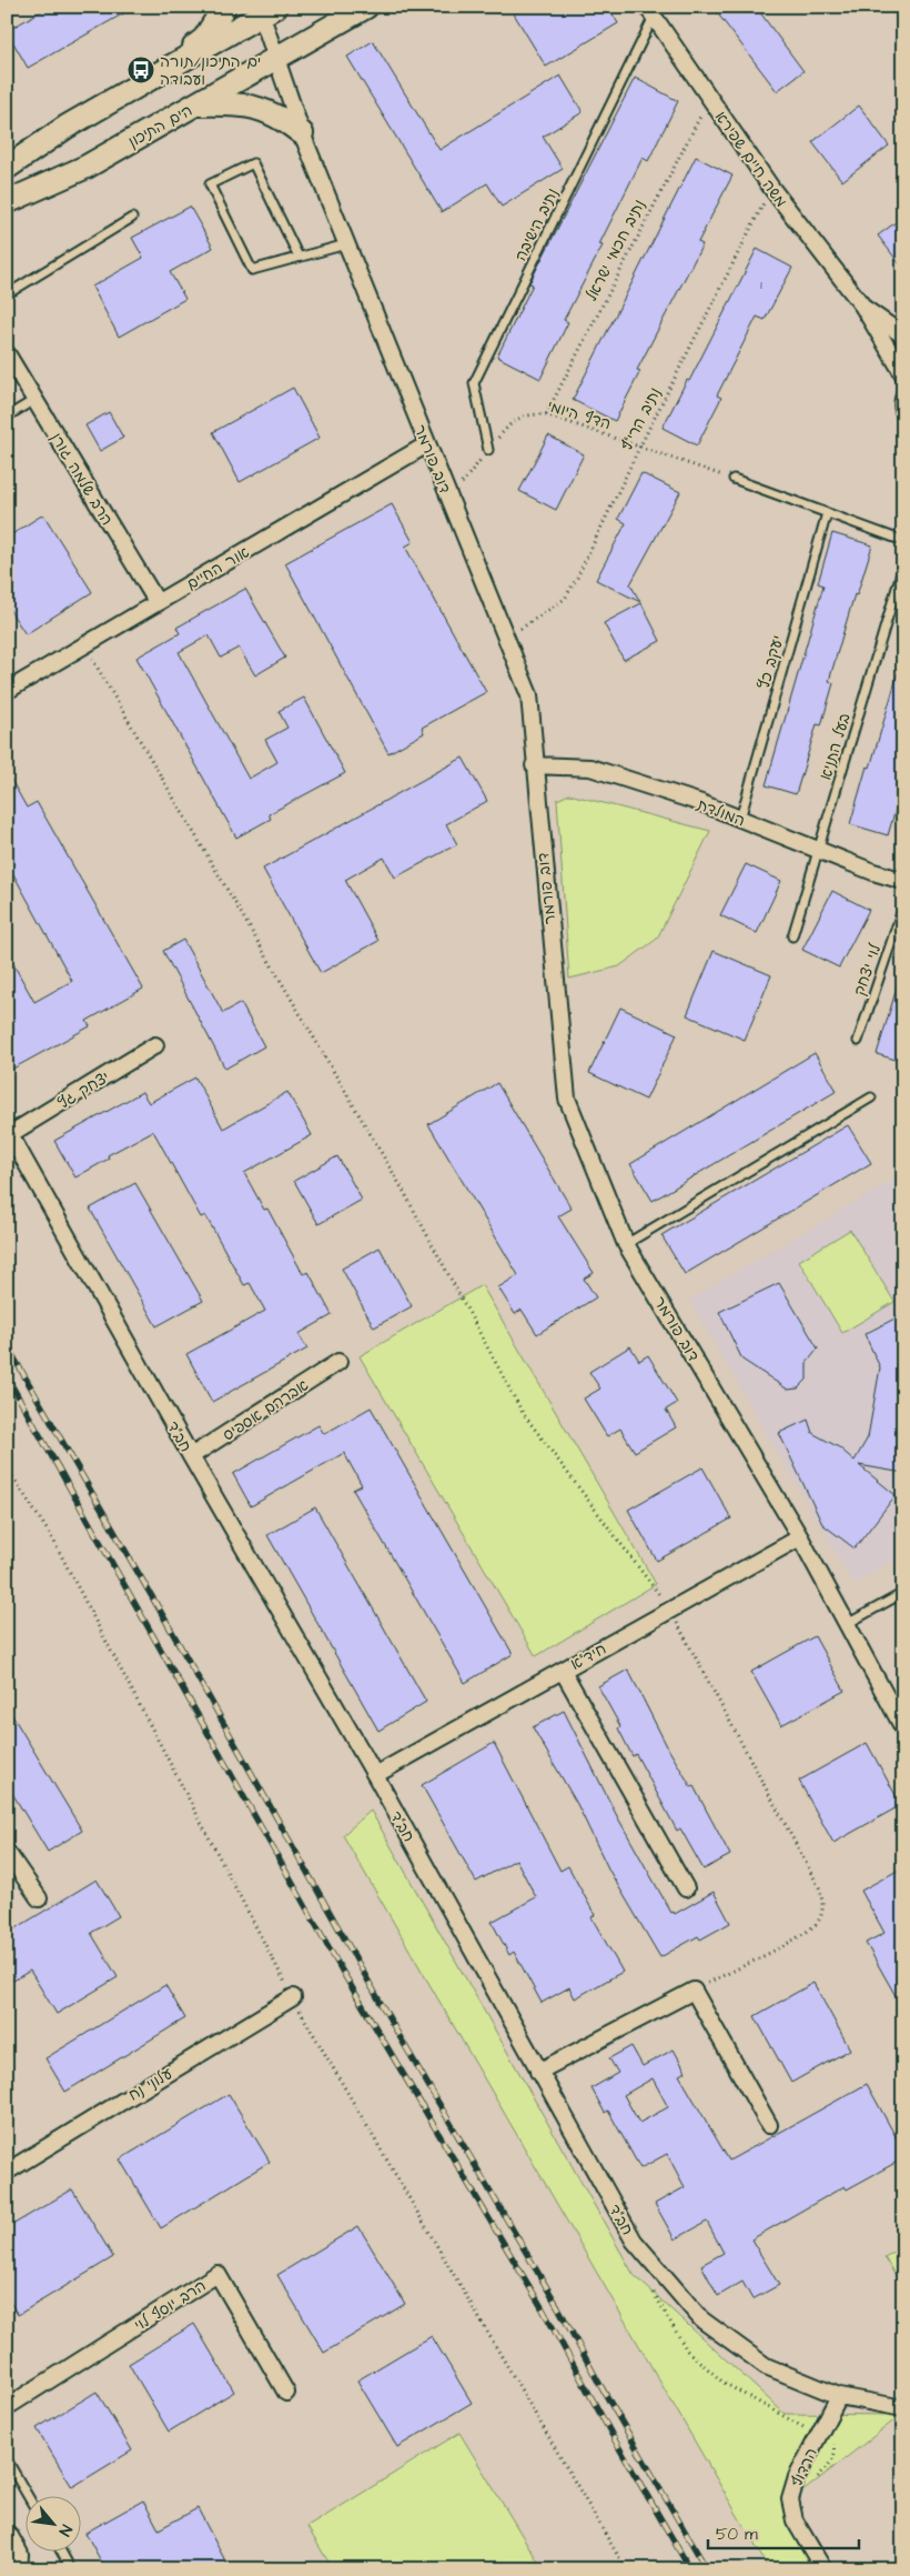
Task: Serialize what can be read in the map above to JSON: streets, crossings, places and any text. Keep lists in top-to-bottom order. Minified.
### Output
{"streets":{"street":["הים התיכון","משה חיים שפירא","דוב פורמר","הרב שלמה גורן","אור החיים","המולדת","יצחק גץ","אברהם אספיס","חב\"ד","חיד\"א","עלוני נח","הרב יוסף לוי","הרדוף"],"lane":["נתיב הישיבה","יעקב כץ","בעל התניא","לוי יצחק"],"path":["נתיב חכמי ישראל","הדף היומי","נתיב הרי\"ף"]},"crossings":[["הים התיכון","דוב פורמר"],["משה חיים שפירא","נתיב הישיבה"],["משה חיים שפירא","נתיב חכמי ישראל"],["משה חיים שפירא","נתיב הרי\"ף"],["נתיב הישיבה","הדף היומי"],["נתיב חכמי ישראל","הדף היומי"],["הדף היומי","נתיב הרי\"ף"],["הדף היומי","דוב פורמר"],["נתיב הרי\"ף","דוב פורמר"],["דוב פורמר","אור החיים"],["דוב פורמר","המולדת"],["דוב פורמר","חיד\"א"],["הרב שלמה גורן","אור החיים"],["יעקב כץ","המולדת"],["בעל התניא","המולדת"],["יצחק גץ","חב\"ד"],["אברהם אספיס","חב\"ד"],["חב\"ד","חיד\"א"],["חב\"ד","הרדוף"]],"places":{"bus stop":["ים התיכון/תורה ועבודה"]},"house_numbers":["1"],"scale_bar":"50 m","north":"bottom right"}
